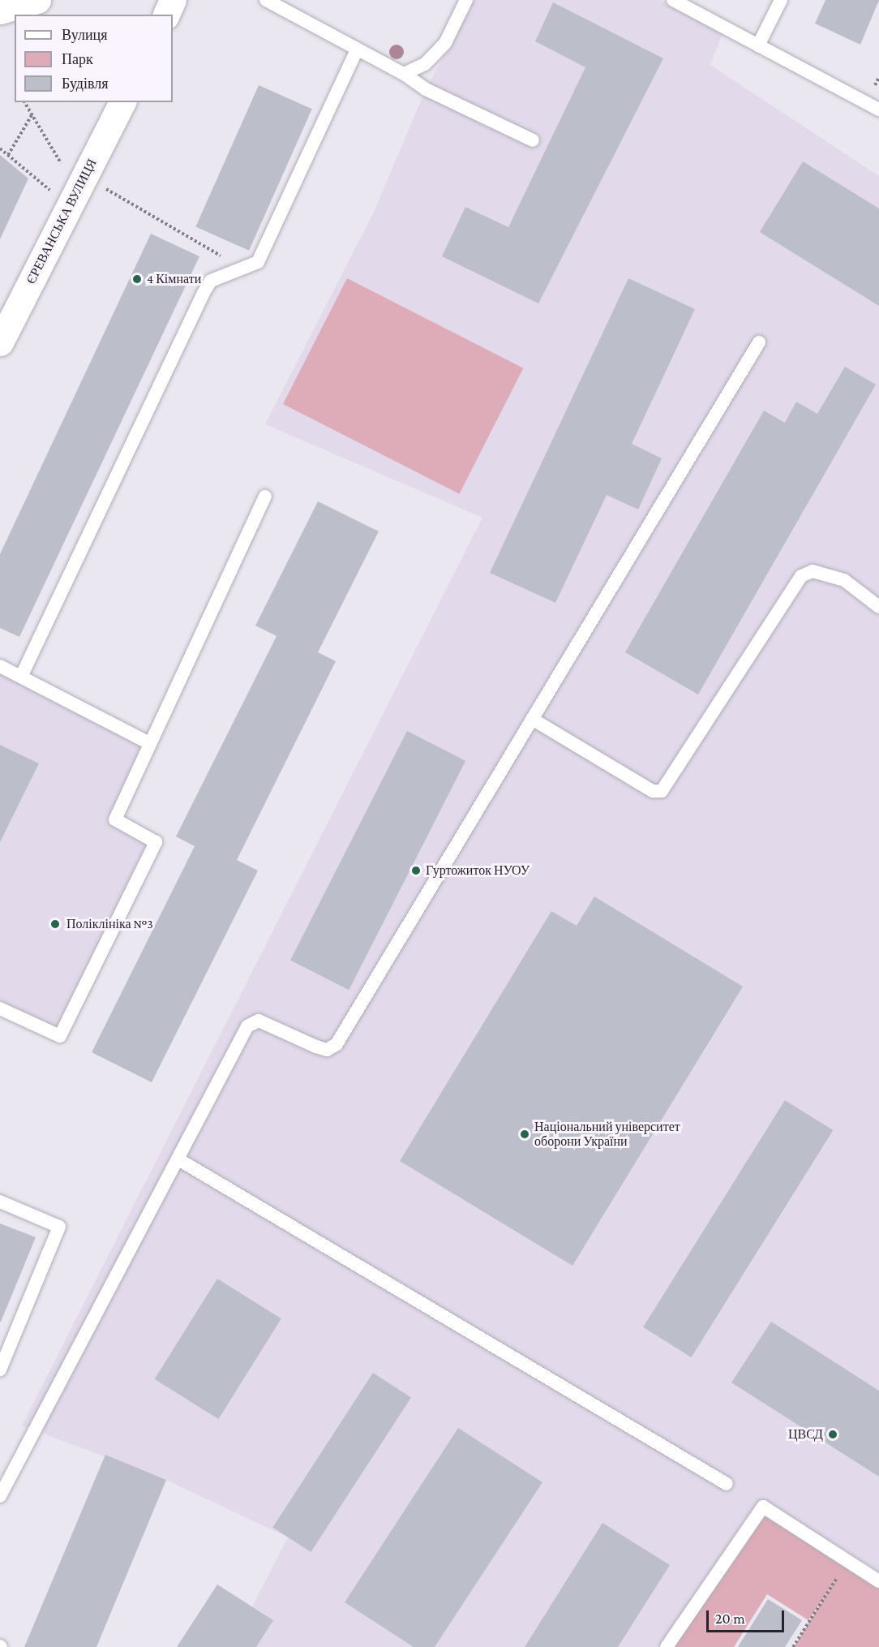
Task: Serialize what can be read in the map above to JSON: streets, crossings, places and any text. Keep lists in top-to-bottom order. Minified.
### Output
{"streets":{"street":["ЄРЕВАНСЬКА ВУЛИЦЯ"]},"places":["4 Кімнати","Гуртожиток НУОУ","Поліклініка №3","Національний університет оборони України","ЦВСД"],"legend":["Вулиця","Парк","Будівля"],"scale_bar":"20 m"}
